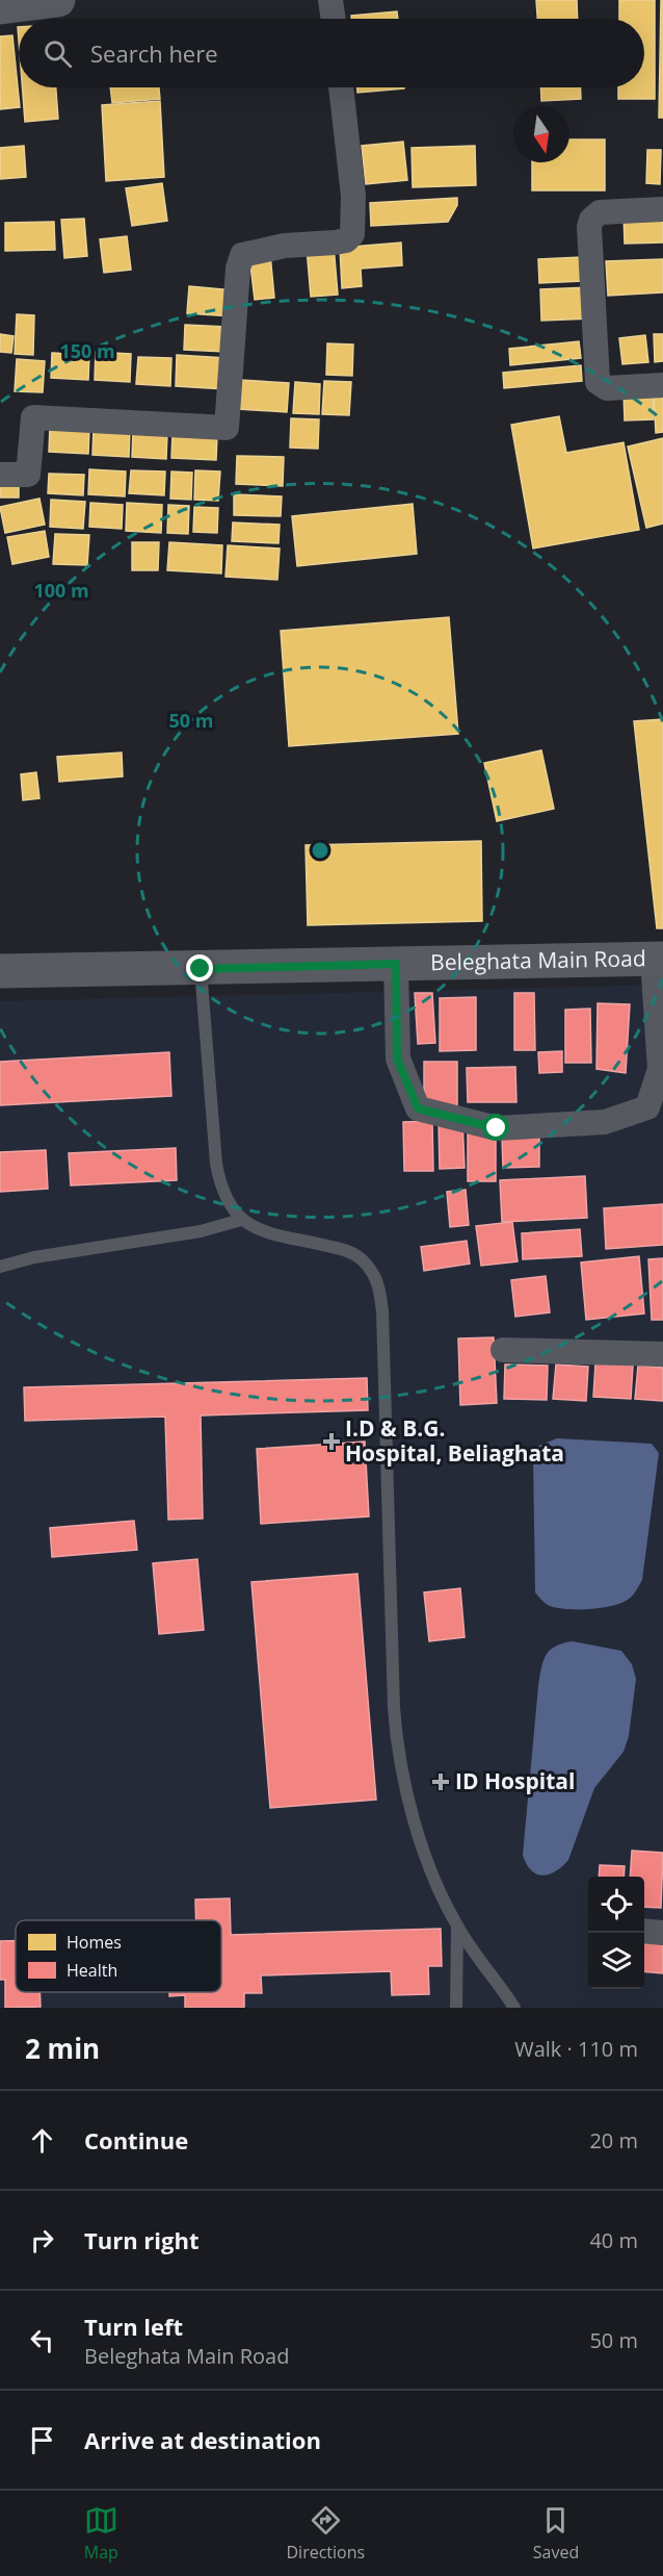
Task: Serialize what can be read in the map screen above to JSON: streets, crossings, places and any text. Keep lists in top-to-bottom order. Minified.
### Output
{"streets":{"main road":["Beleghata Main Road"]},"places":{"health":["I.D & B.G. Hospital, Beliaghata","ID Hospital"]},"legend":["Homes","Health"],"north":"bottom","page":{"search":"Search here","heading":["2 min","Walk · 110 m"],"list":[["Continue","20 m"],["Turn right","40 m"],["Turn left","Beleghata Main Road","50 m"],"Arrive at destination"],"nav":["Map","Directions","Saved"]},"rings":["150 m","100 m","50 m"]}
